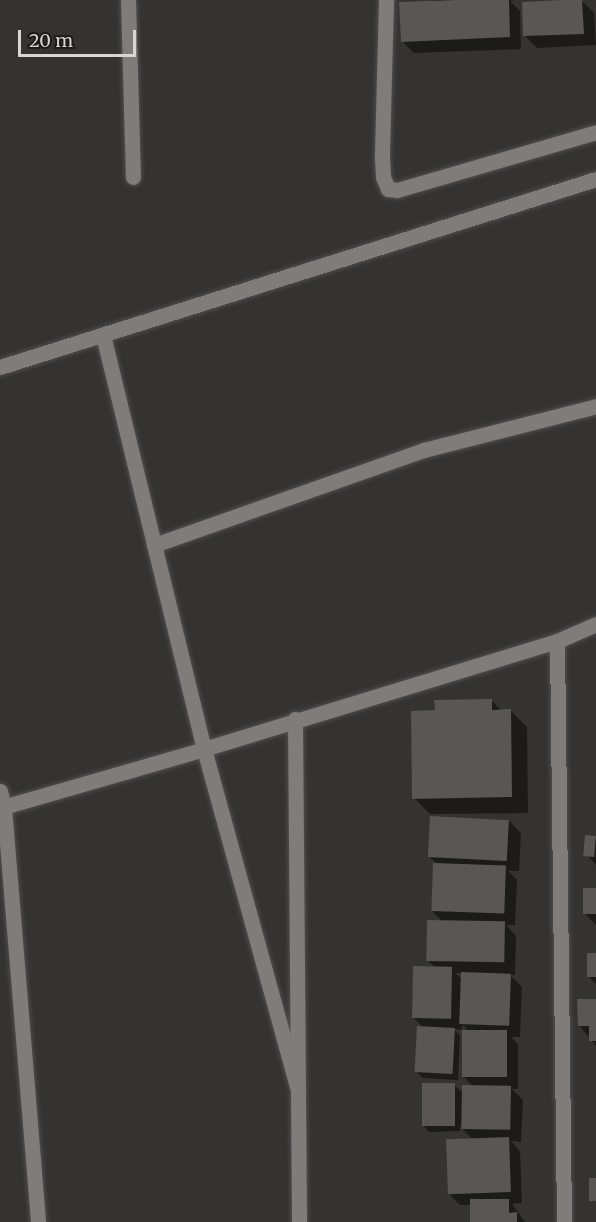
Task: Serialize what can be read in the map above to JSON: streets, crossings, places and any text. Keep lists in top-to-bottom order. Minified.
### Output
{"scale_bar":"20 m"}
